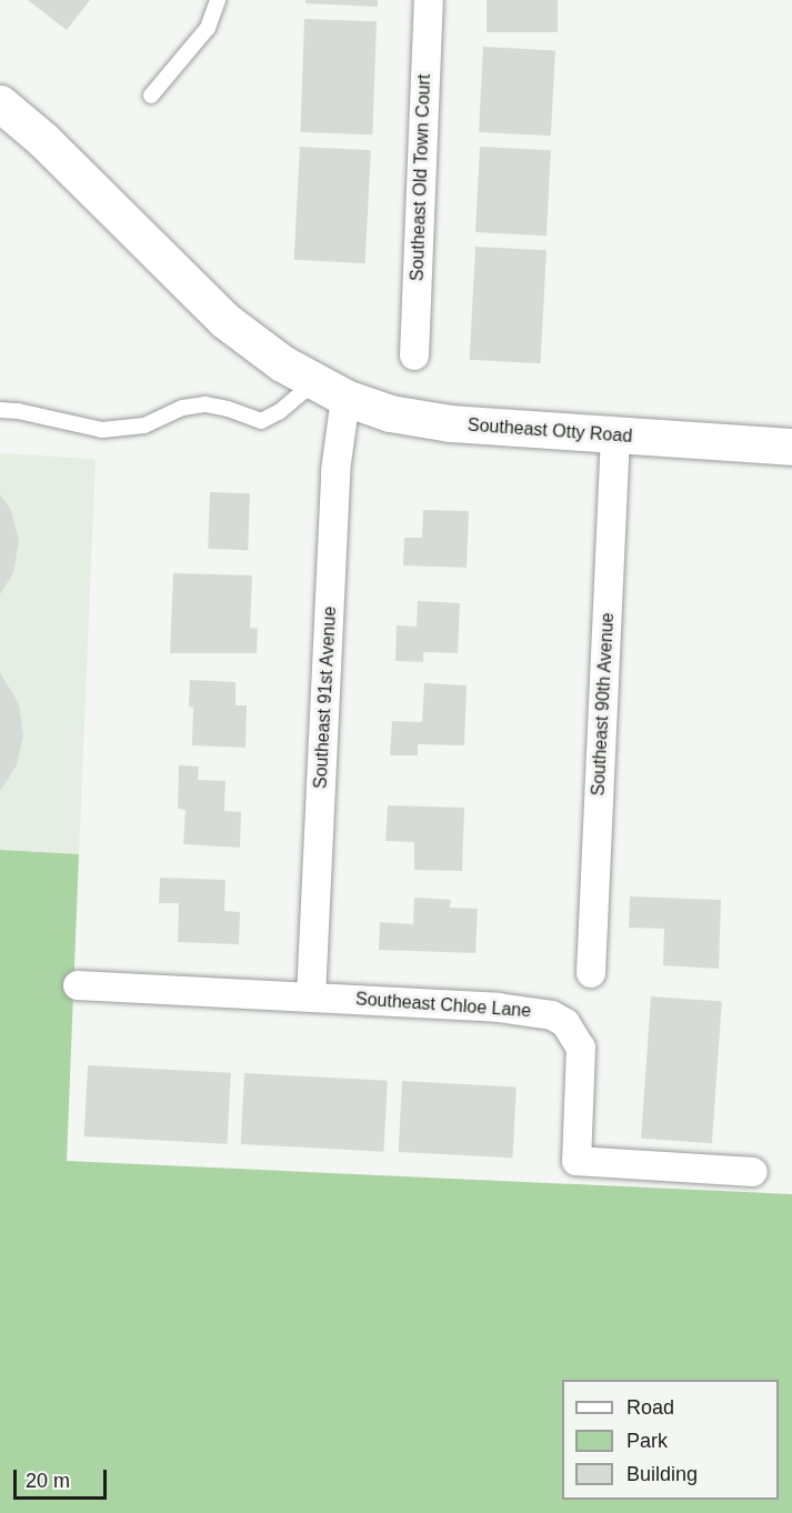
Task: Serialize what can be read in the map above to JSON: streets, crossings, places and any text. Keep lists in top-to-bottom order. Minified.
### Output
{"streets":{"street":["Southeast Old Town Court","Southeast Otty Road","Southeast 91st Avenue","Southeast 90th Avenue","Southeast Chloe Lane"]},"crossings":[["Southeast Otty Road","Southeast 91st Avenue"],["Southeast Otty Road","Southeast 90th Avenue"],["Southeast 91st Avenue","Southeast Chloe Lane"]],"legend":["Road","Park","Building"],"scale_bar":"20 m"}
